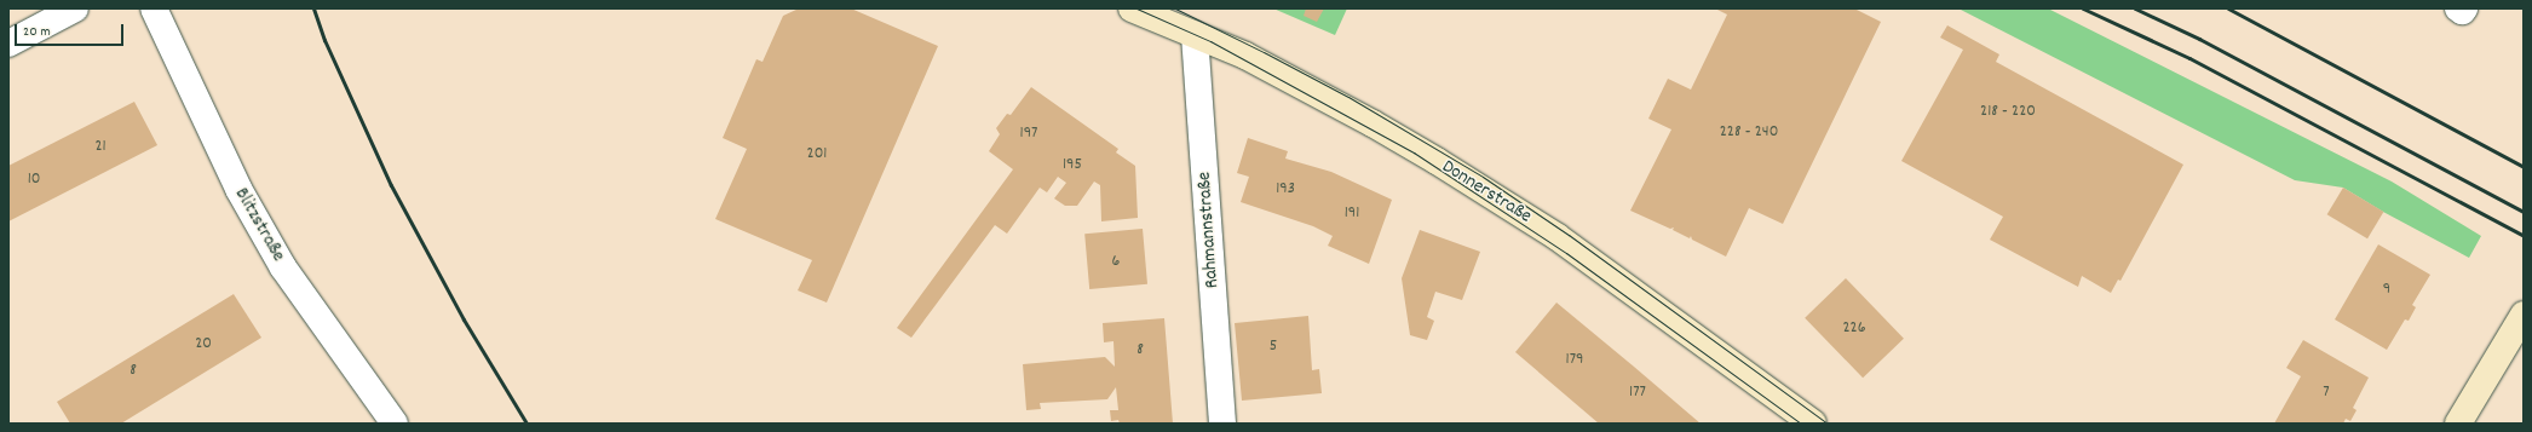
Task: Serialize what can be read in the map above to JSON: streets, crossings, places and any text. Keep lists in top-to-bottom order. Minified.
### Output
{"streets":{"main road":["Donnerstraße"],"street":["Blitzstraße","Rahmannstraße"]},"crossings":[["Donnerstraße","Rahmannstraße"]],"house_numbers":["218 - 220","228 - 240","197","21","201","195","10","193","191","6","9","226","20","5","8","179","8","177","7"],"scale_bar":"20 m"}
